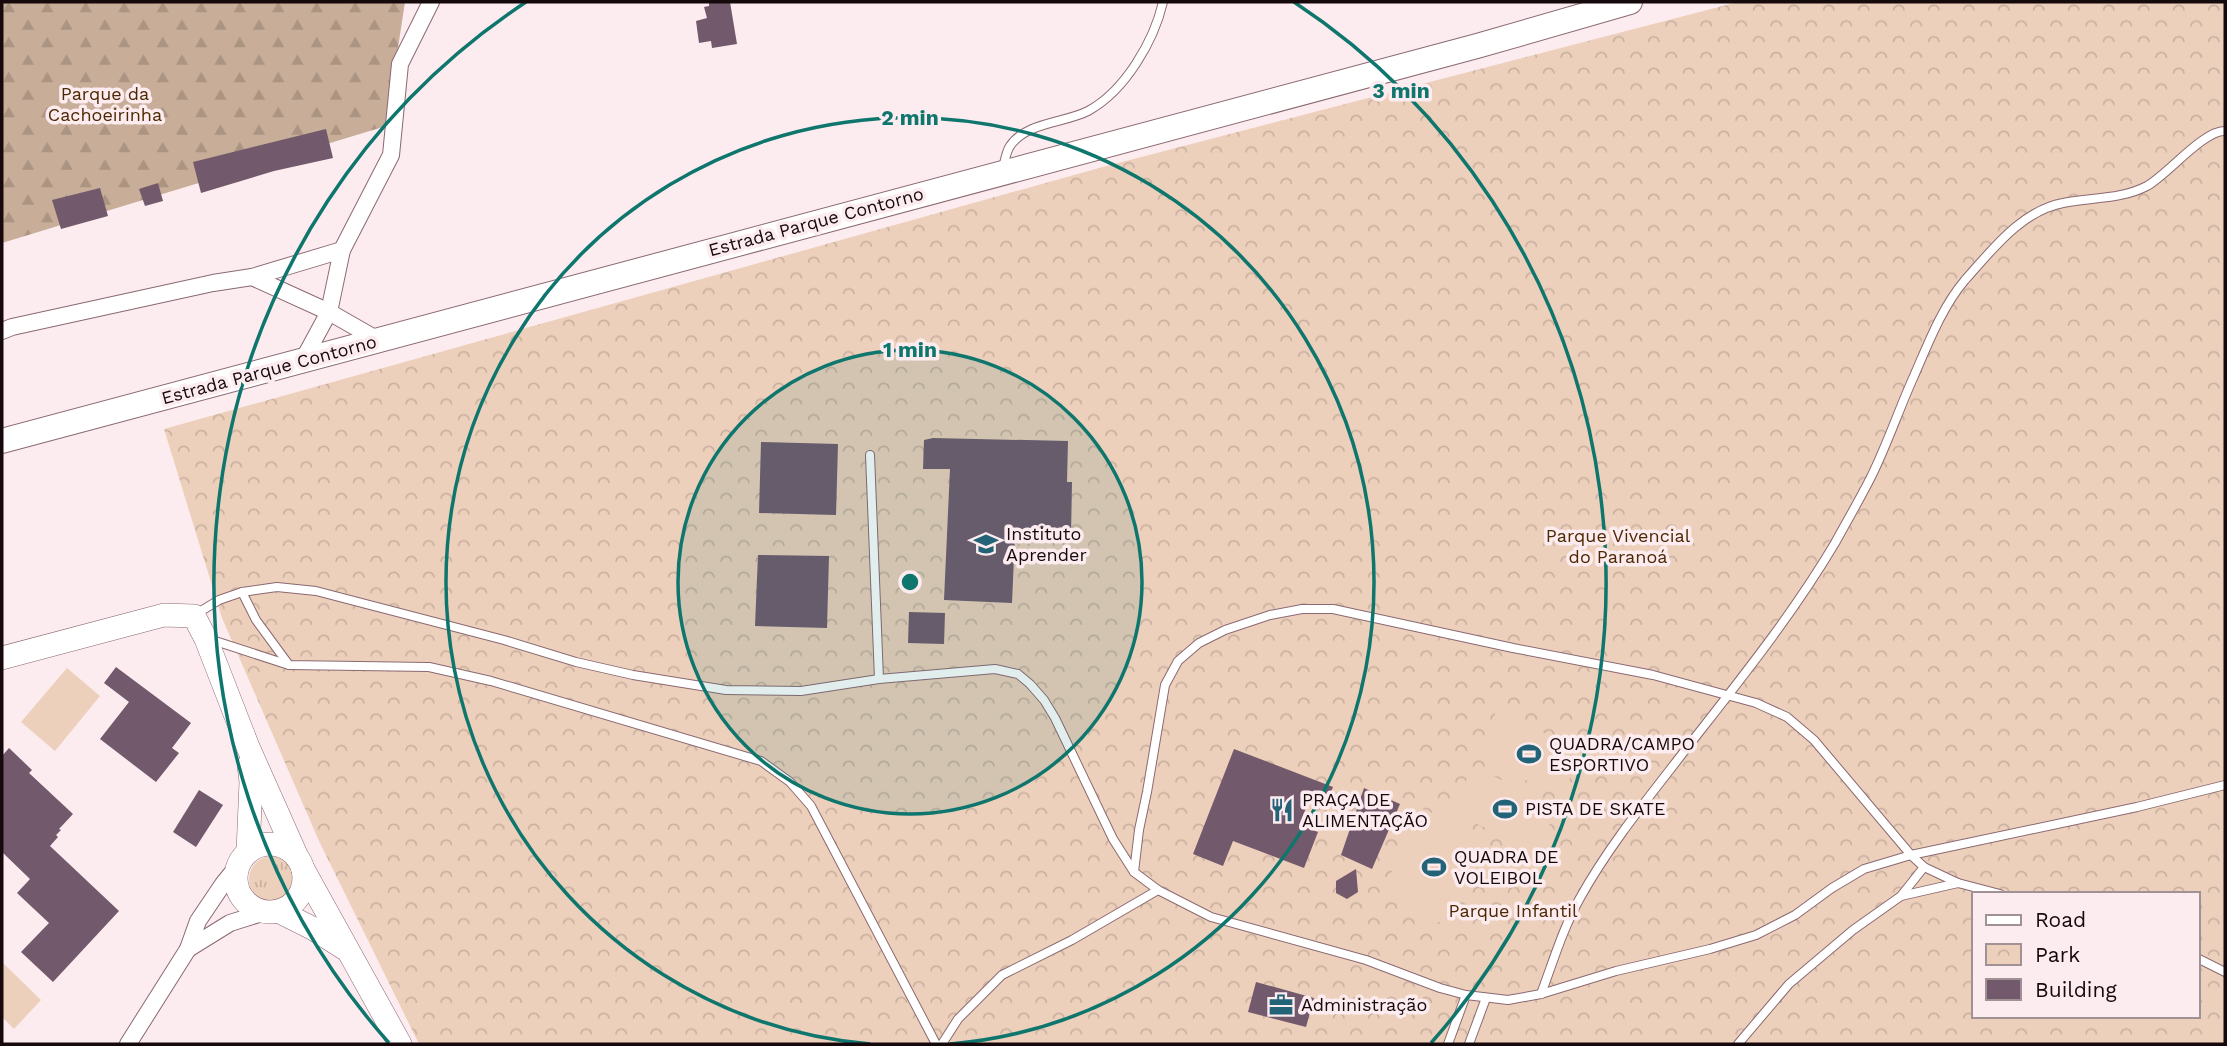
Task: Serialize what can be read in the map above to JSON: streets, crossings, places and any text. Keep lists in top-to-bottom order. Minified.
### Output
{"streets":{"main road":["Estrada Parque Contorno"]},"parks":["Parque da Cachoeirinha","Parque Vivencial do Paranoá","Parque Infantil"],"places":{"school or university":["Instituto Aprender"],"sports":["QUADRA/CAMPO ESPORTIVO","PISTA DE SKATE","QUADRA DE VOLEIBOL"],"restaurant":["PRAÇA DE ALIMENTAÇÃO"],"office":["Administração"]},"legend":["Road","Park","Building"],"rings":["3 min","2 min","1 min"]}
